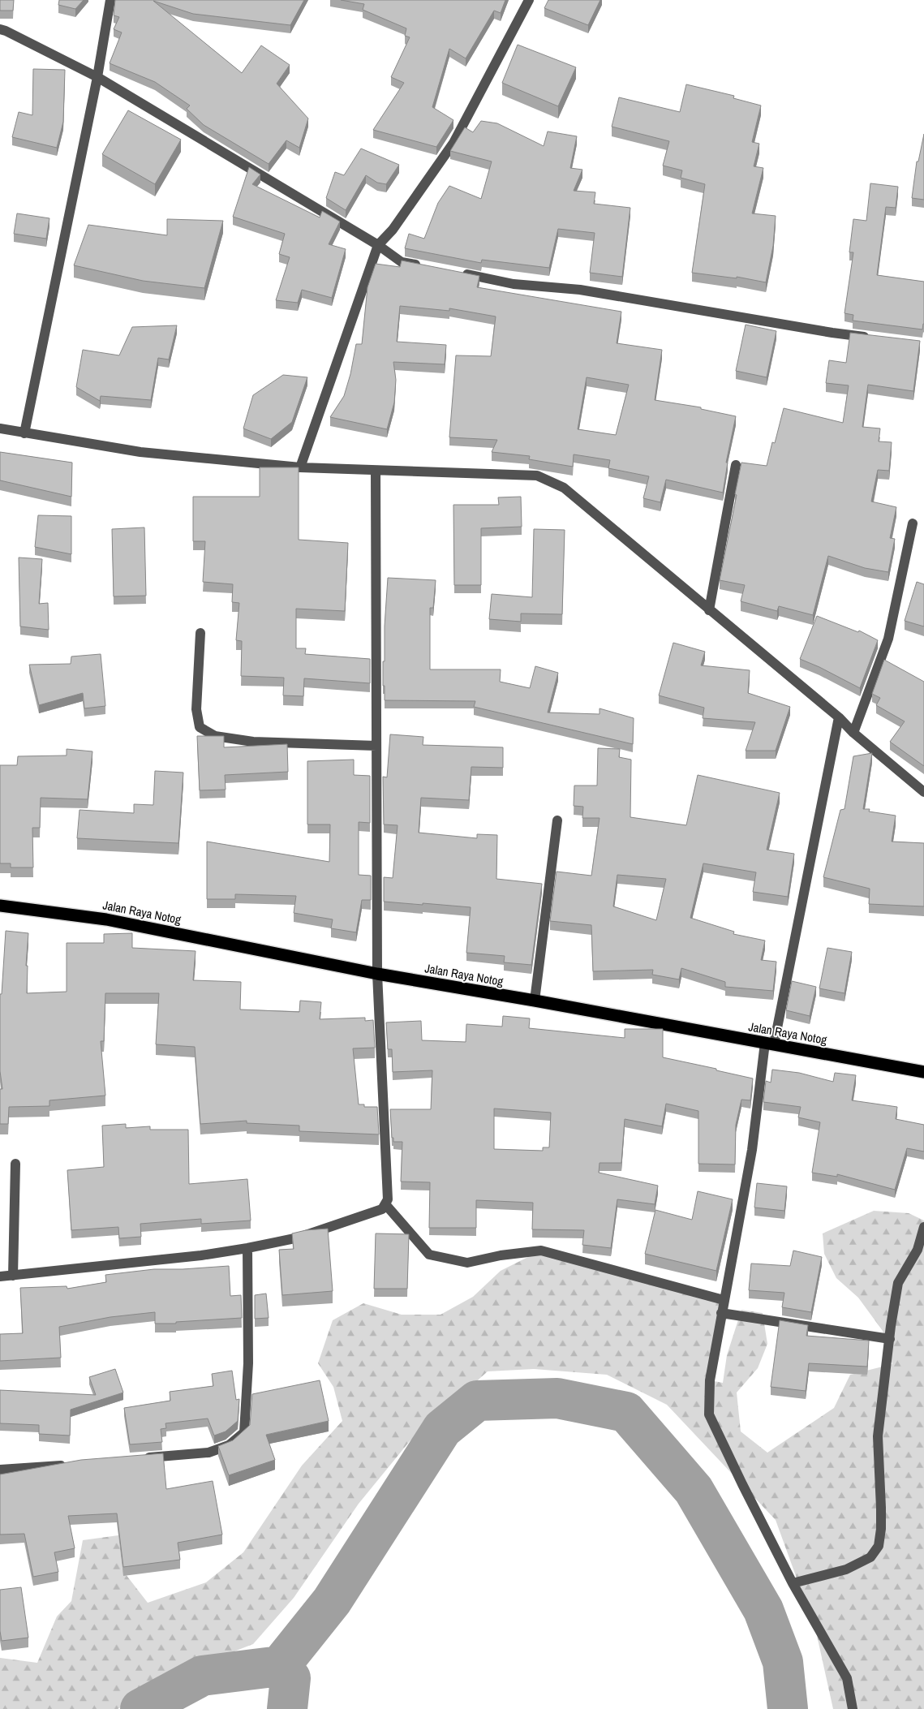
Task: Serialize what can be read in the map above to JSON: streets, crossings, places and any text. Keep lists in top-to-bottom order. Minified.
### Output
{"streets":{"highway":["Jalan Raya Notog"]}}
